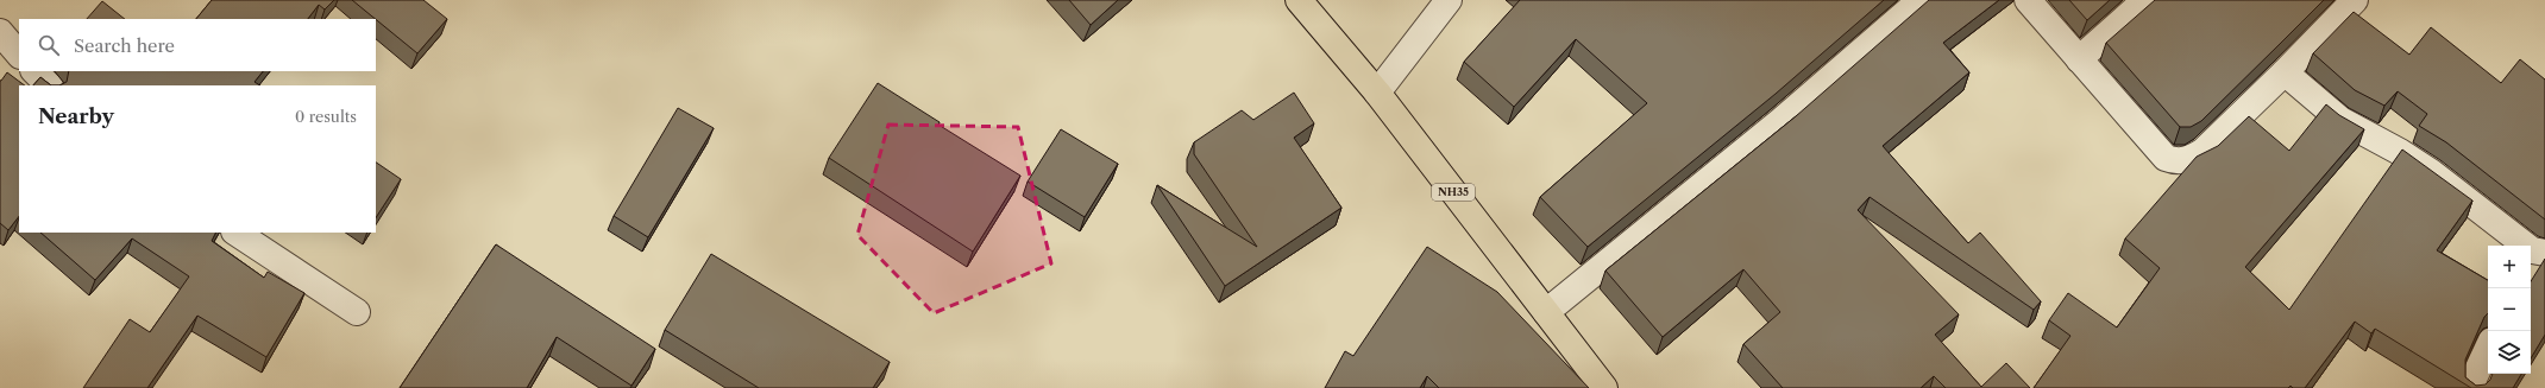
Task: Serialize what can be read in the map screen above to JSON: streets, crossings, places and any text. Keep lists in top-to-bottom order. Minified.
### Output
{"streets":{"highway":["NH35"]},"page":{"search":"Search here","heading":["Nearby","0 results"],"map_buttons":["+","−"]}}
